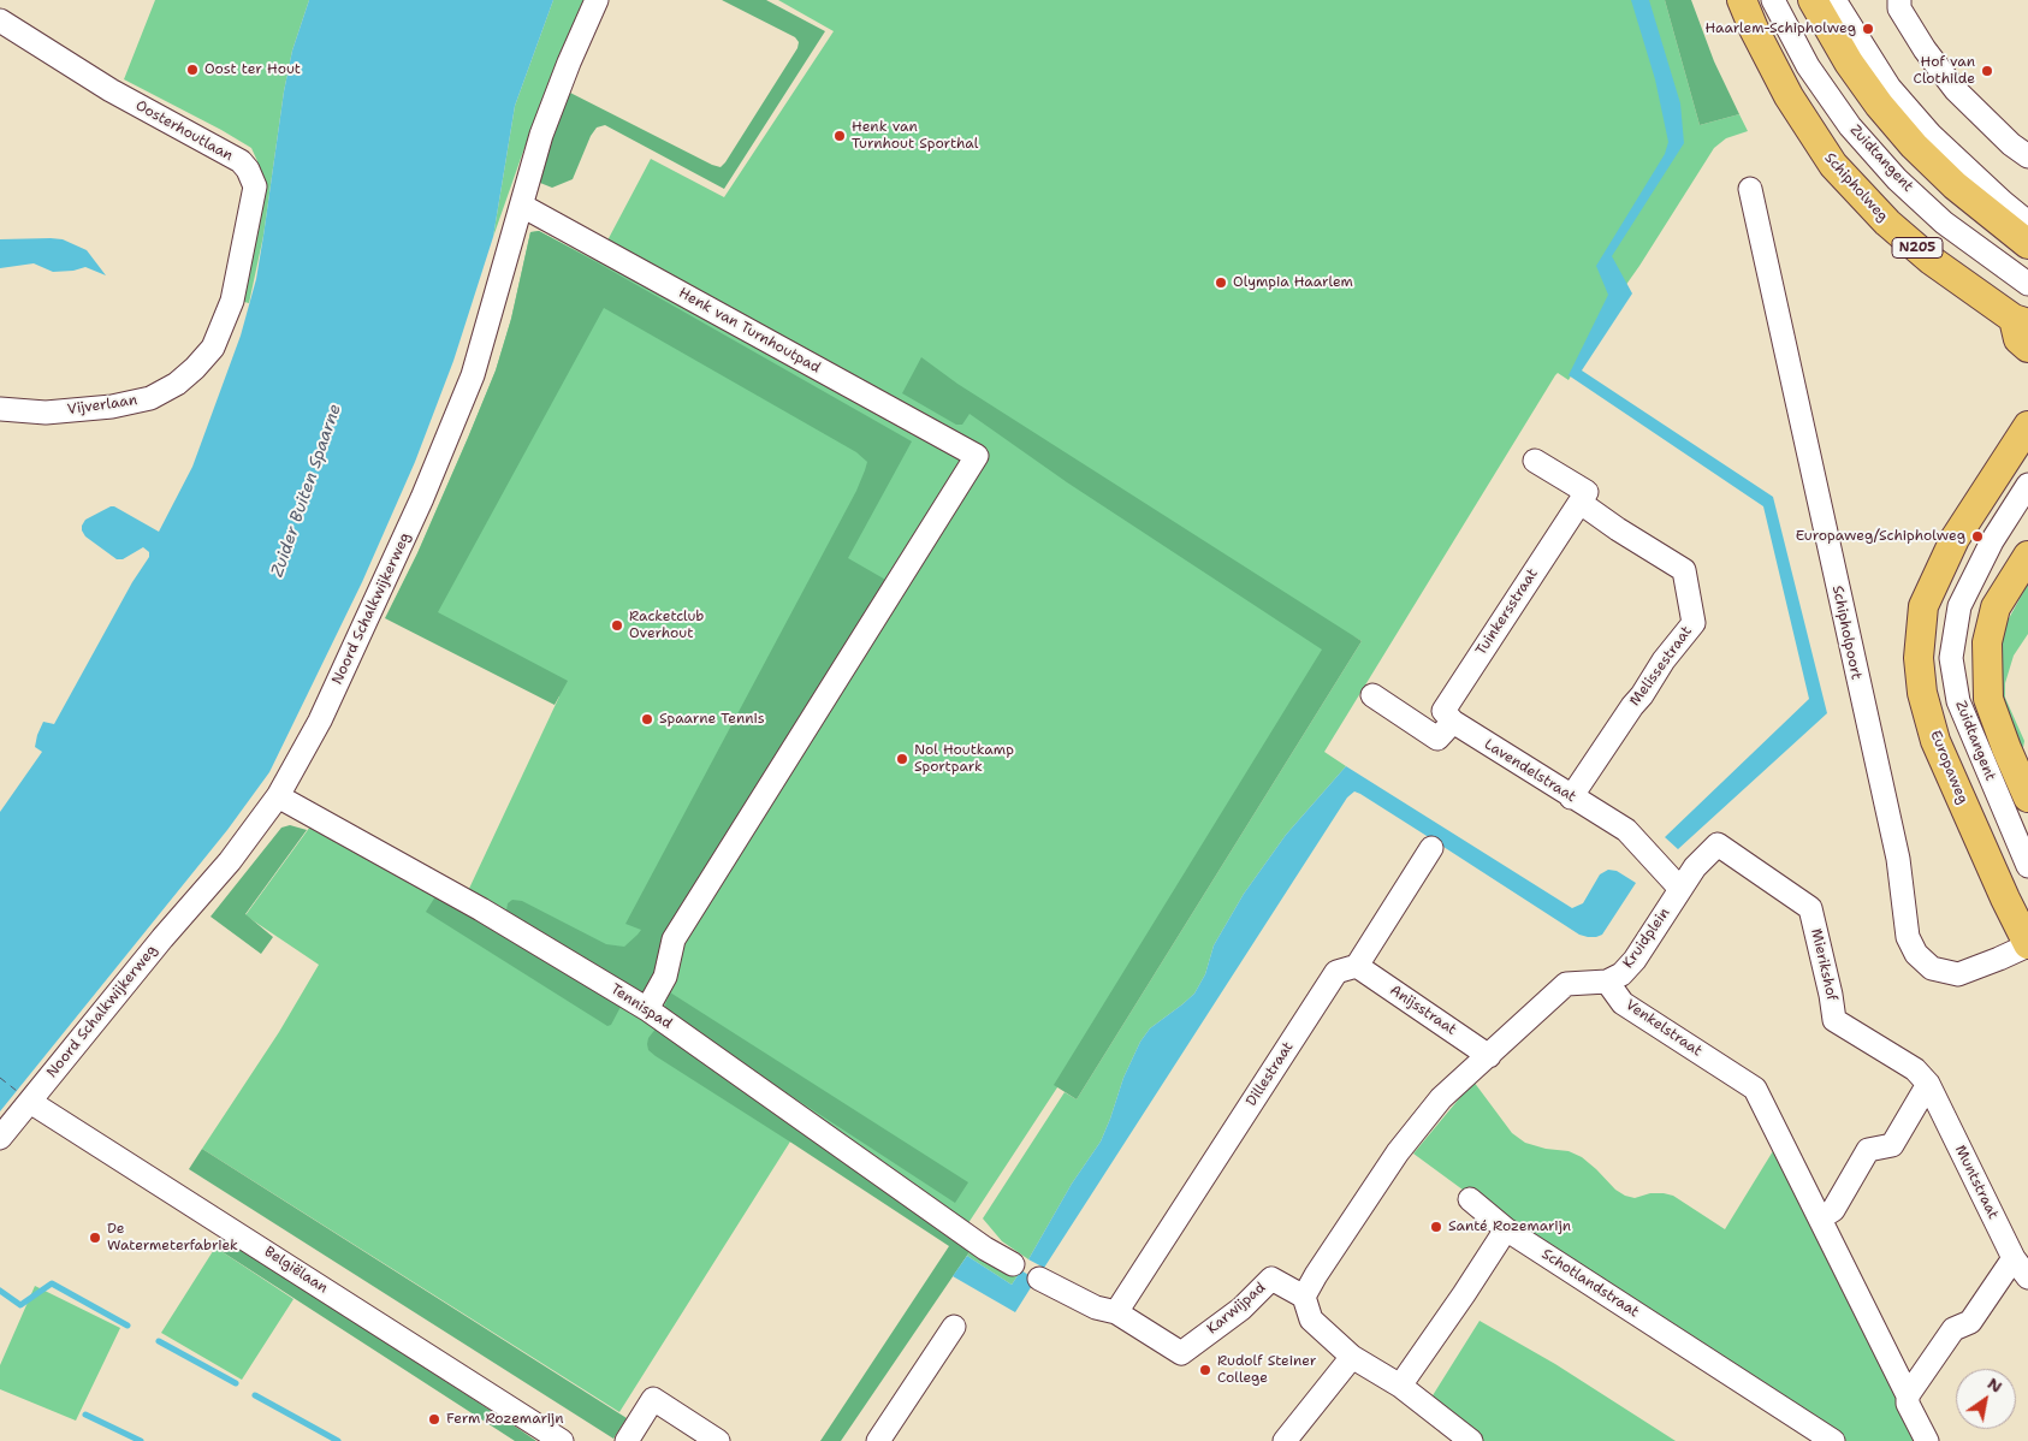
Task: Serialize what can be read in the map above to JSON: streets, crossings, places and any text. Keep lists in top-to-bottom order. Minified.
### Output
{"streets":{"main road":["Schipholweg","N205","Europaweg"],"street":["Oosterhoutlaan","Zuidtangent","Henk van Turnhoutpad","Vijverlaan","Noord Schalkwijkerweg","Tuinkersstraat","Schipholpoort","Melissestraat","Lavendelstraat","Kruidplein","Mierikshof","Tennispad","Anijsstraat","Venkelstraat","Dillestraat","Muntstraat","Belgiëlaan","Schotlandstraat","Karwijpad"]},"crossings":[["Oosterhoutlaan","Vijverlaan"],["Henk van Turnhoutpad","Noord Schalkwijkerweg"],["Henk van Turnhoutpad","Tennispad"],["Noord Schalkwijkerweg","Tennispad"],["Noord Schalkwijkerweg","Belgiëlaan"],["Tuinkersstraat","Melissestraat"],["Tuinkersstraat","Lavendelstraat"],["Schipholpoort","Europaweg"],["Melissestraat","Lavendelstraat"],["Lavendelstraat","Kruidplein"],["Kruidplein","Mierikshof"],["Kruidplein","Venkelstraat"],["Mierikshof","Muntstraat"],["Anijsstraat","Dillestraat"],["Dillestraat","Karwijpad"]],"water":["Zuider Buiten Spaarne"],"places":["Haarlem-Schipholweg","Oost ter Hout","Hof van Clothilde","Henk van Turnhout Sporthal","Olympia Haarlem","Europaweg/Schipholweg","Racketclub Overhout","Spaarne Tennis","Nol Houtkamp Sportpark","Santé Rozemarijn","De Watermeterfabriek","Rudolf Steiner College","Ferm Rozemarijn"],"north":"top right"}
